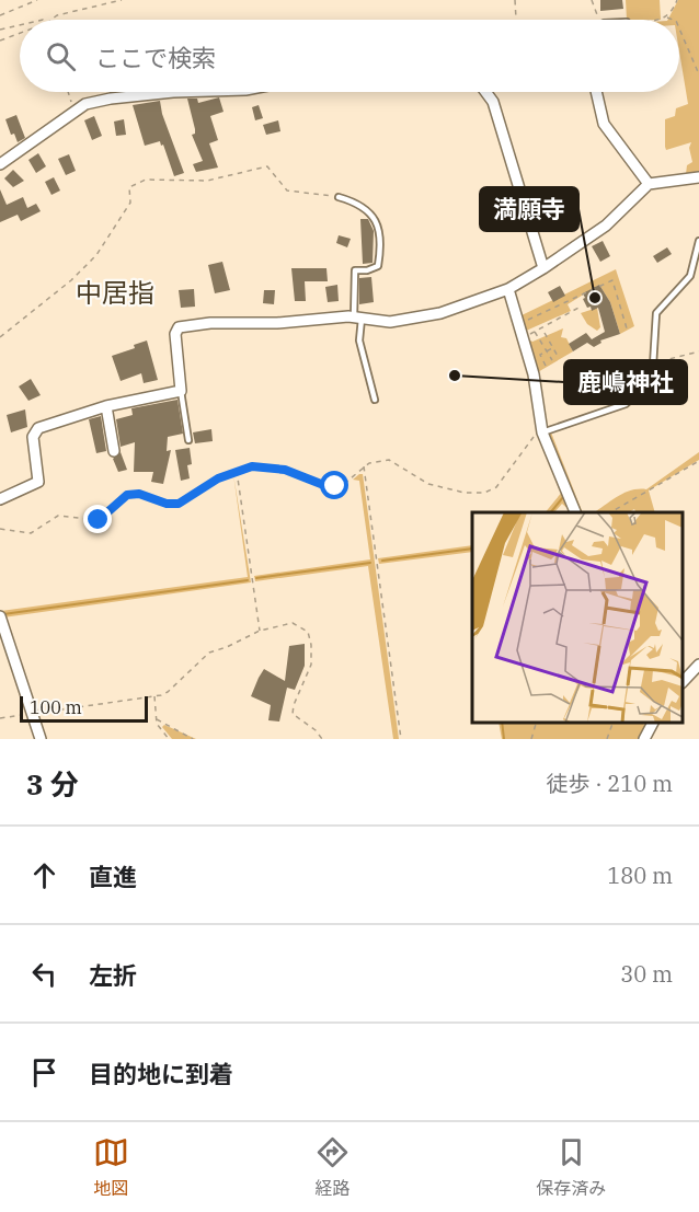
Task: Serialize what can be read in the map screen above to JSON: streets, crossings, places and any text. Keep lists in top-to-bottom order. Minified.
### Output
{"districts":["中居指"],"places":["満願寺","鹿嶋神社"],"scale_bar":"100 m","page":{"search":"ここで検索","scale":"100 m","heading":["3 分","徒歩 · 210 m"],"list":[["直進","180 m"],["左折","30 m"],"目的地に到着"],"nav":["地図","経路","保存済み"]}}
